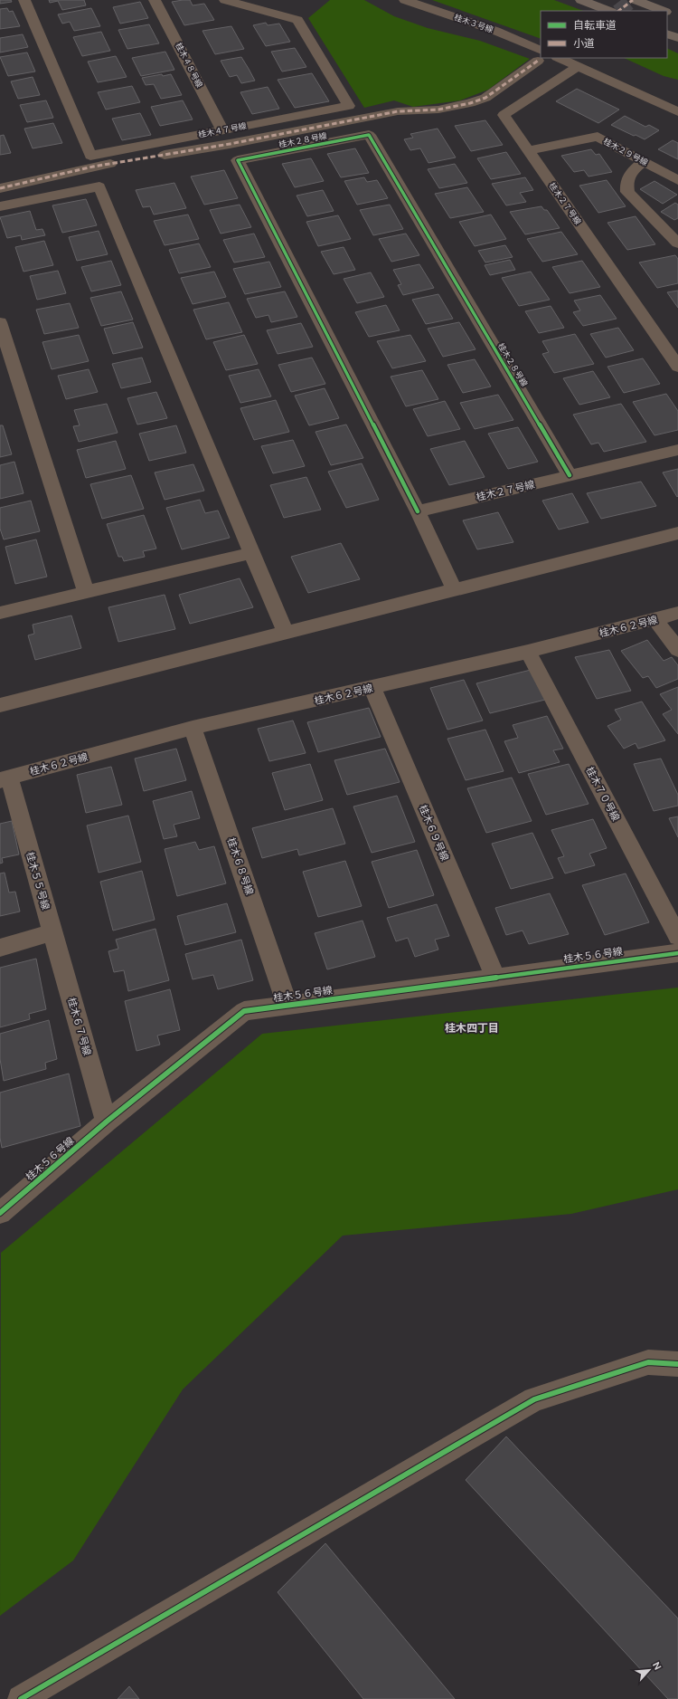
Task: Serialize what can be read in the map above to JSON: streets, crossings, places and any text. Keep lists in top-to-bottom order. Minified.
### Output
{"streets":{"street":["桂木３号線","桂木４８号線","桂木４７号線","桂木２８号線","桂木２９号線","桂木２７号線","桂木６２号線","桂木７０号線","桂木６９号線","桂木６８号線","桂木５５号線","桂木５６号線","桂木６７号線"]},"crossings":[["桂木４８号線","桂木４７号線"],["桂木２８号線","桂木２７号線"],["桂木２９号線","桂木２７号線"],["桂木６２号線","桂木７０号線"],["桂木６２号線","桂木６９号線"],["桂木６２号線","桂木６８号線"],["桂木６２号線","桂木５５号線"],["桂木６９号線","桂木５６号線"],["桂木６８号線","桂木５６号線"],["桂木５５号線","桂木６７号線"],["桂木５６号線","桂木６７号線"]],"districts":["桂木四丁目"],"legend":["自転車道","小道"],"north":"top right"}
